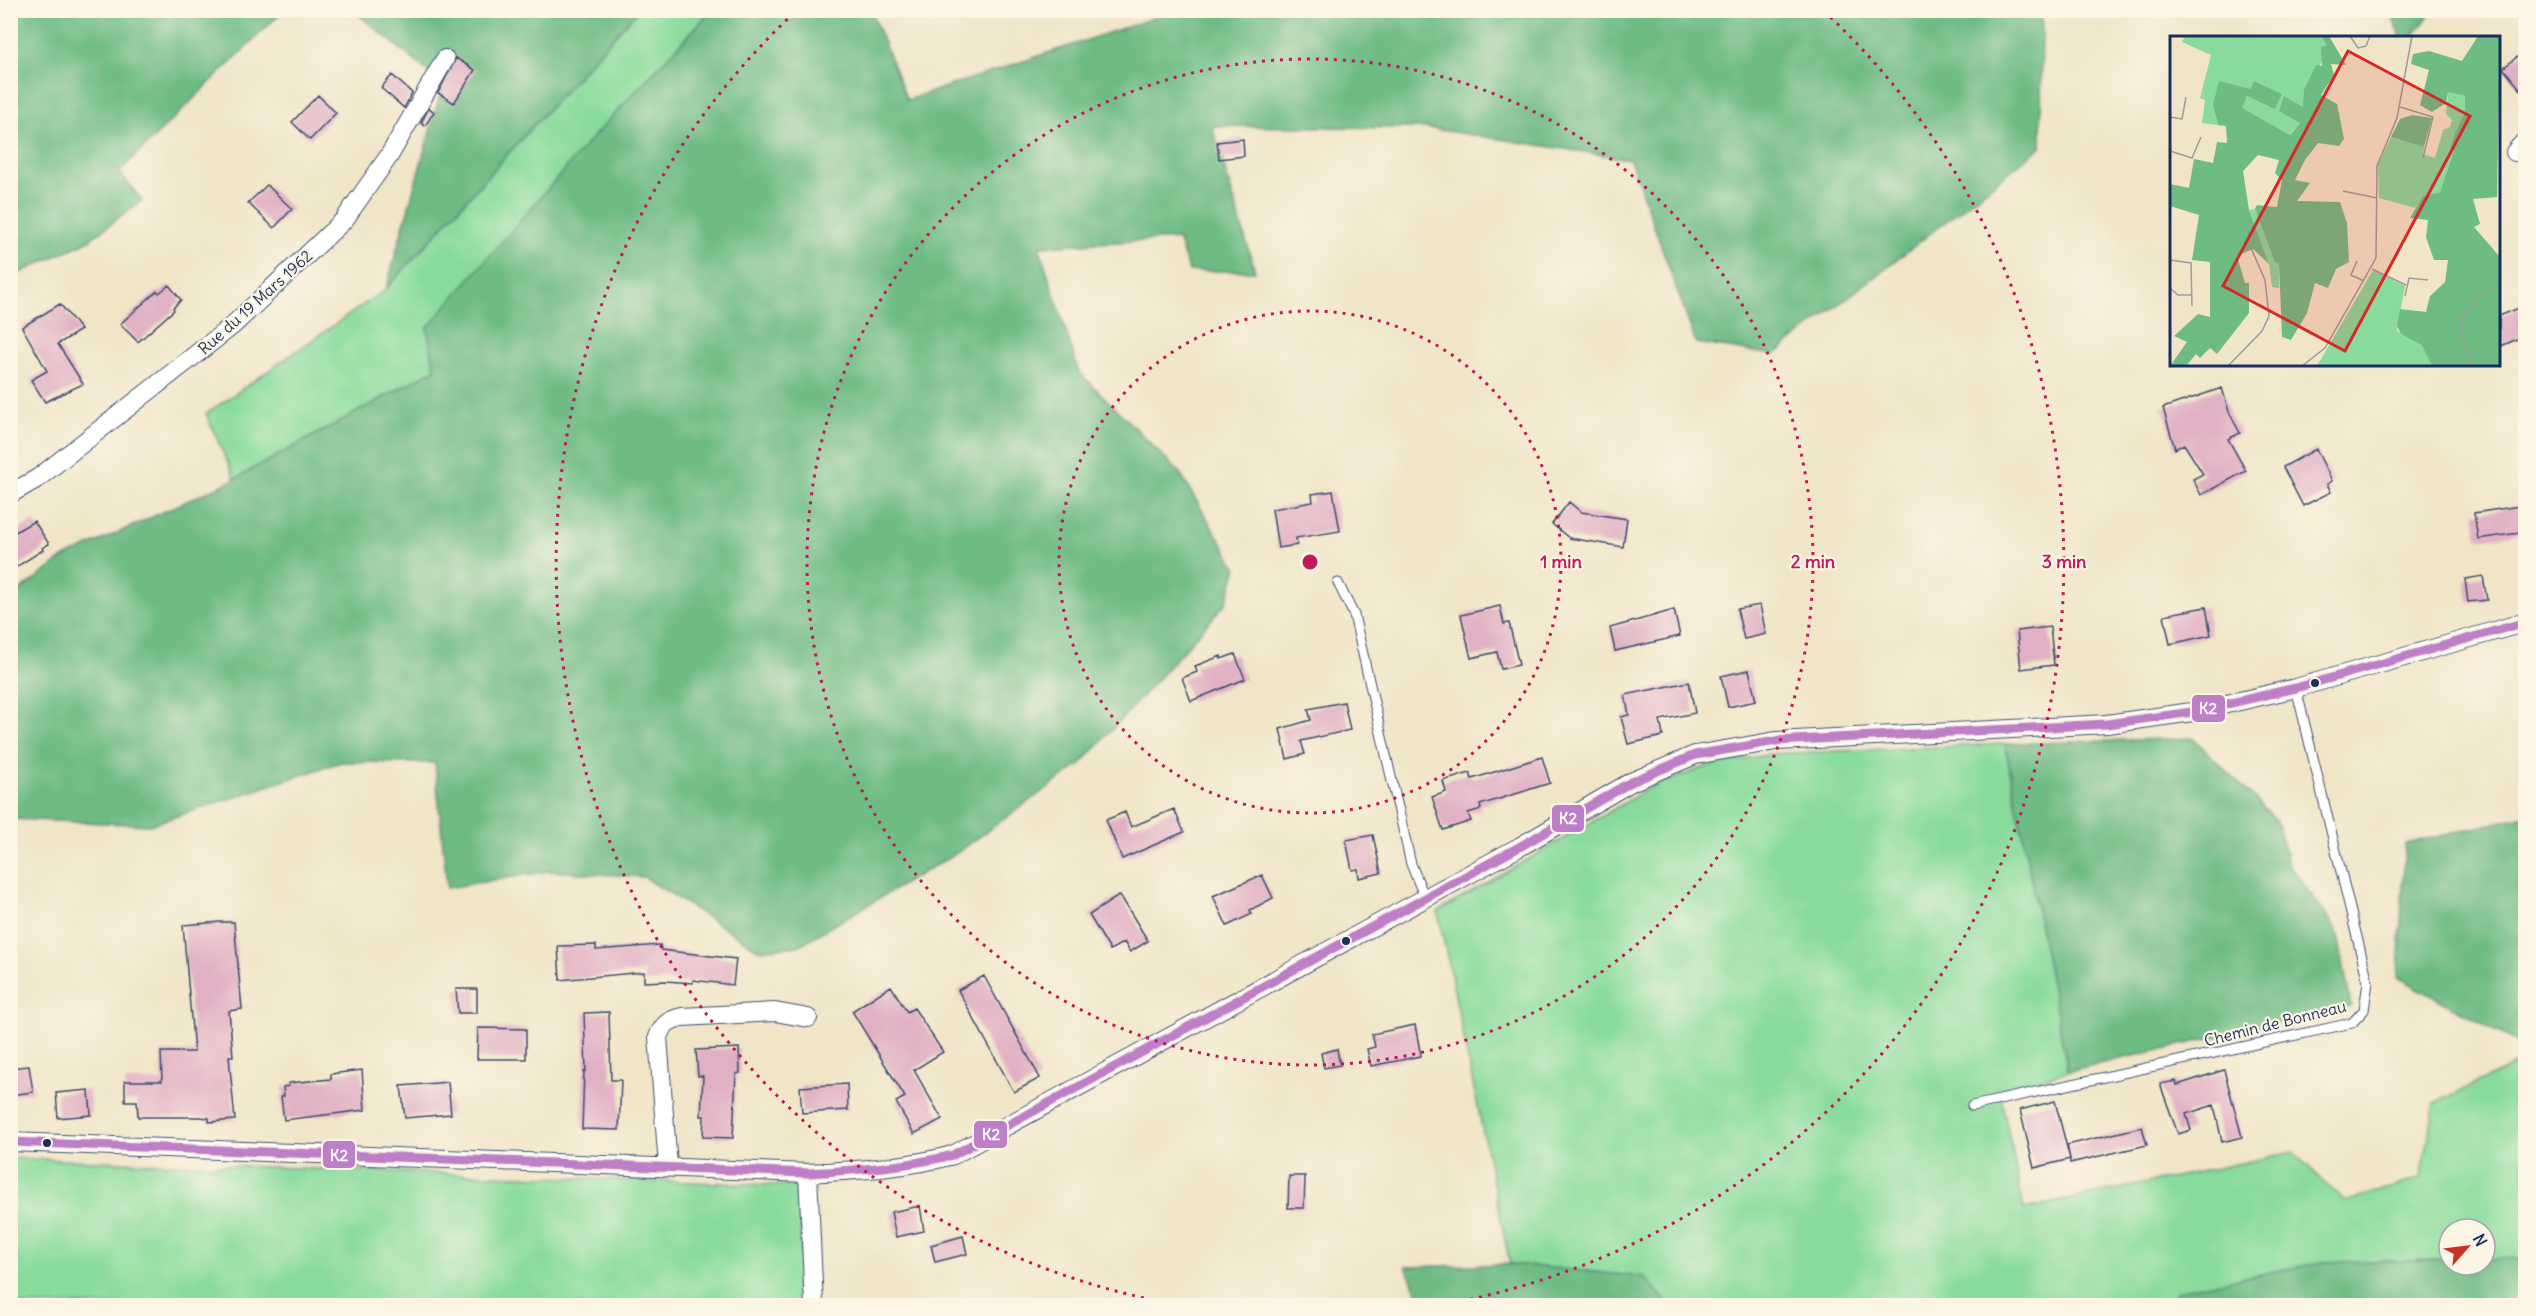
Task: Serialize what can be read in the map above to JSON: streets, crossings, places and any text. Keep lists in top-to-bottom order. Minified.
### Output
{"streets":{"street":["Rue du 19 Mars 1962"],"lane":["Chemin de Bonneau"]},"lines":["transit line K2"],"north":"top right","rings":["1 min","2 min","3 min"]}
